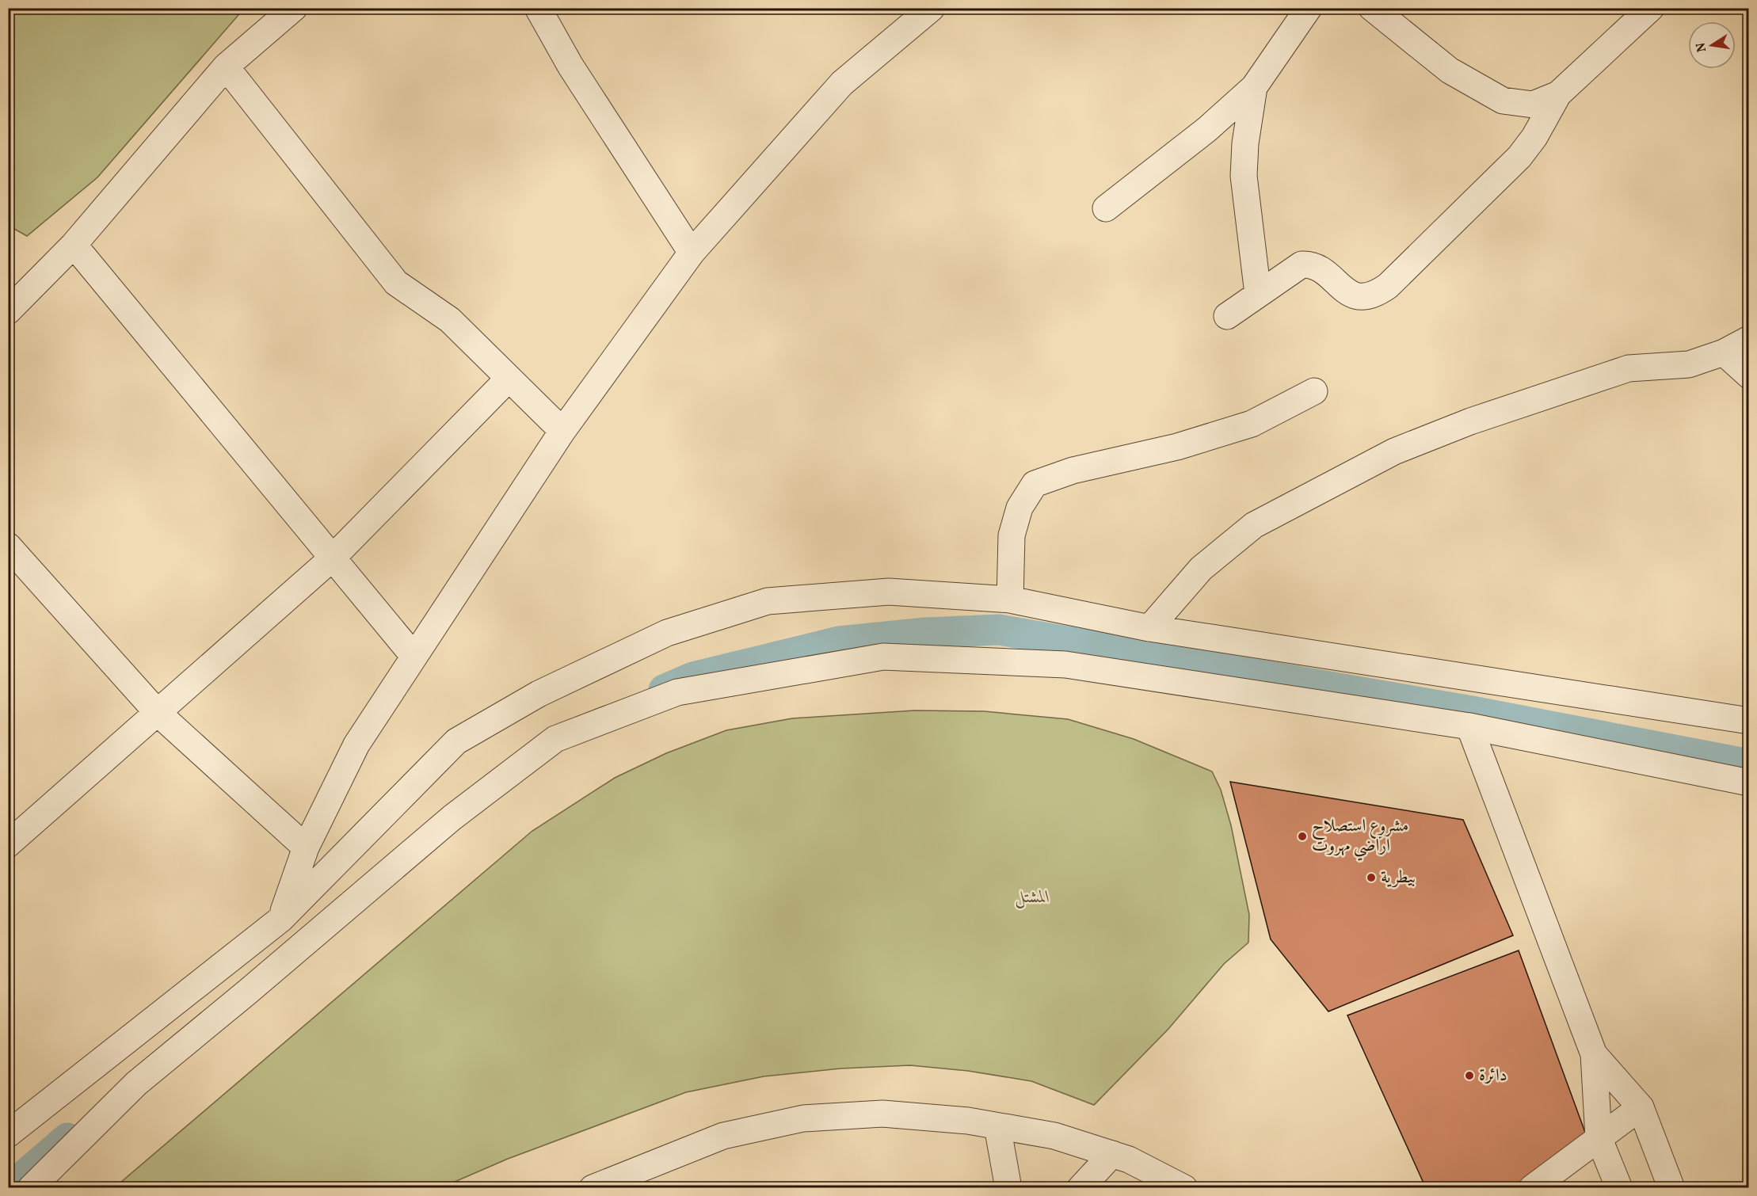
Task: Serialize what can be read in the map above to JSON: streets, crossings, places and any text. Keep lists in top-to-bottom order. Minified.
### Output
{"parks":["المشتل"],"places":["مشروع استصلاح اراضي مهروت","بيطرية","دائرة"],"north":"left"}
